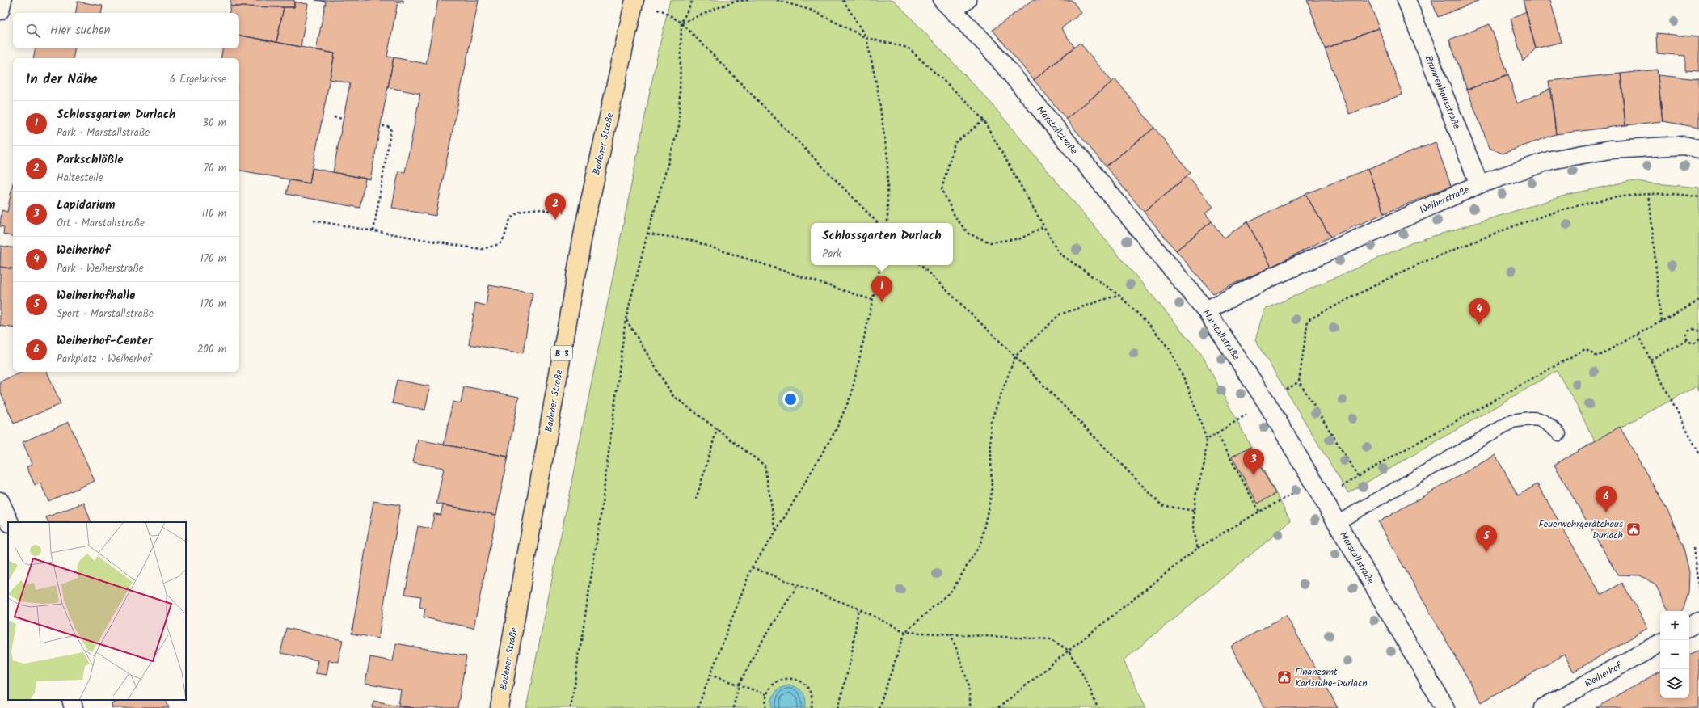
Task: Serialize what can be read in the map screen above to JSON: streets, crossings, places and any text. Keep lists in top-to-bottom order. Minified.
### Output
{"streets":{"main road":["Badener Straße","B 3"],"street":["Brunnenhausstraße","Marstallstraße","Weiherstraße","Weiherhof"]},"crossings":[["Brunnenhausstraße","Weiherstraße"],["Marstallstraße","Weiherstraße"]],"places":{"public building":["Feuerwehrgerätehaus Durlach","Finanzamt Karlsruhe-Durlach"]},"page":{"search":"Hier suchen","heading":["In der Nähe","6 Ergebnisse"],"list":[{"mark":"1","name":"Schlossgarten Durlach","note":"Park · Marstallstraße","value":"30 m"},{"mark":"2","name":"Parkschlößle","note":"Haltestelle","value":"70 m"},{"mark":"3","name":"Lapidarium","note":"Ort · Marstallstraße","value":"110 m"},{"mark":"4","name":"Weiherhof","note":"Park · Weiherstraße","value":"170 m"},{"mark":"5","name":"Weiherhofhalle","note":"Sport · Marstallstraße","value":"170 m"},{"mark":"6","name":"Weiherhof-Center","note":"Parkplatz · Weiherhof","value":"200 m"}],"pins":["2","1","4","3","6","5"],"popup":["Schlossgarten Durlach","Park"],"map_buttons":["+","−"]}}
